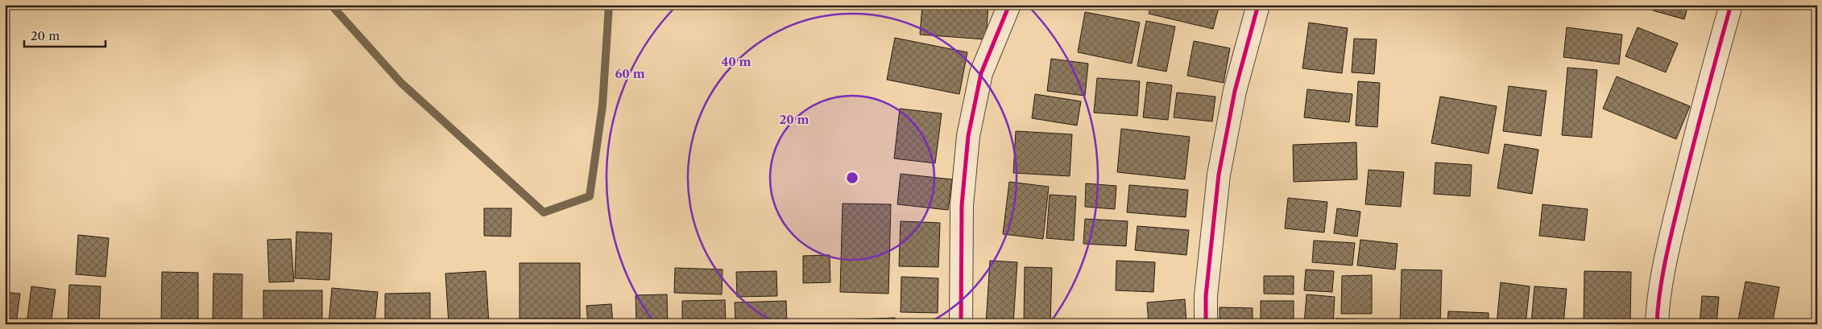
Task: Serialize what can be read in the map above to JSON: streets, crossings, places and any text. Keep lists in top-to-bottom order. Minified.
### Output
{"scale_bar":"20 m","rings":["40 m","60 m","20 m"]}
